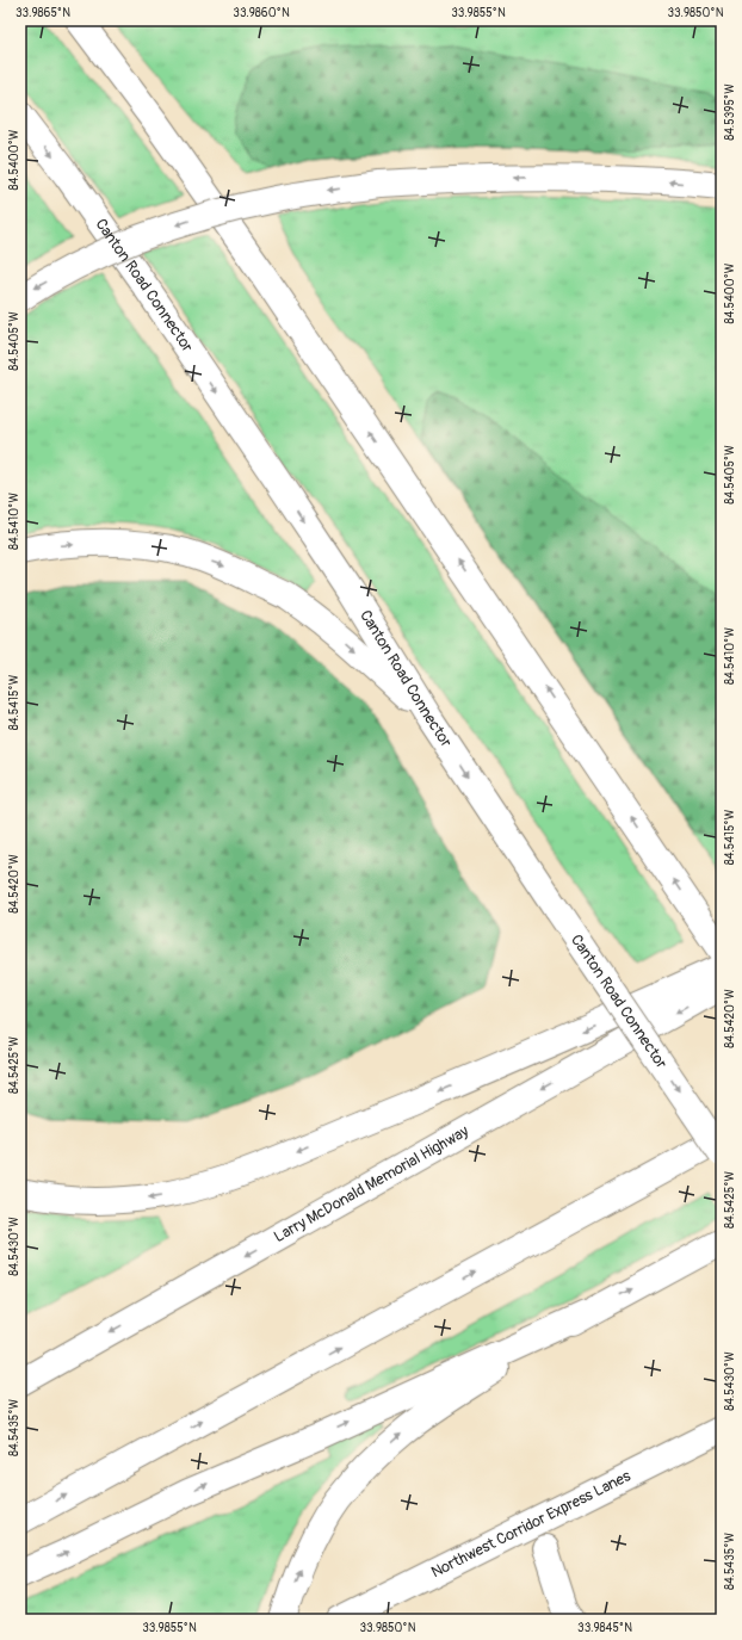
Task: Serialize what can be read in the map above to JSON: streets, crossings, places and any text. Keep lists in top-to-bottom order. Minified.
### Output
{"streets":{"main road":["Canton Road Connector","Larry McDonald Memorial Highway","Northwest Corridor Express Lanes"]},"coordinates":["33.9865°N","33.9860°N","33.9855°N","33.9850°N","84.5395°W","84.5400°W","84.5405°W","84.5410°W","84.5415°W","84.5420°W","84.5425°W","84.5430°W","84.5435°W","33.9845°N"]}
